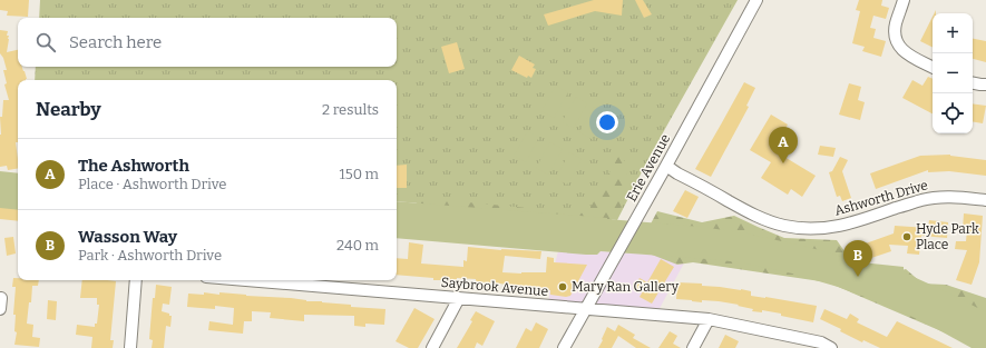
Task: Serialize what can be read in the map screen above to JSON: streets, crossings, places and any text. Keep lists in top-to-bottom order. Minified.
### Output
{"streets":{"street":["Erie Avenue","Ashworth Drive","Saybrook Avenue"]},"crossings":[["Erie Avenue","Ashworth Drive"],["Erie Avenue","Saybrook Avenue"]],"places":["Hyde Park Place","Mary Ran Gallery"],"page":{"map_buttons":["+","−"],"search":"Search here","heading":["Nearby","2 results"],"pins":["A","B"],"list":[{"mark":"A","name":"The Ashworth","note":"Place · Ashworth Drive","value":"150 m"},{"mark":"B","name":"Wasson Way","note":"Park · Ashworth Drive","value":"240 m"}]}}
